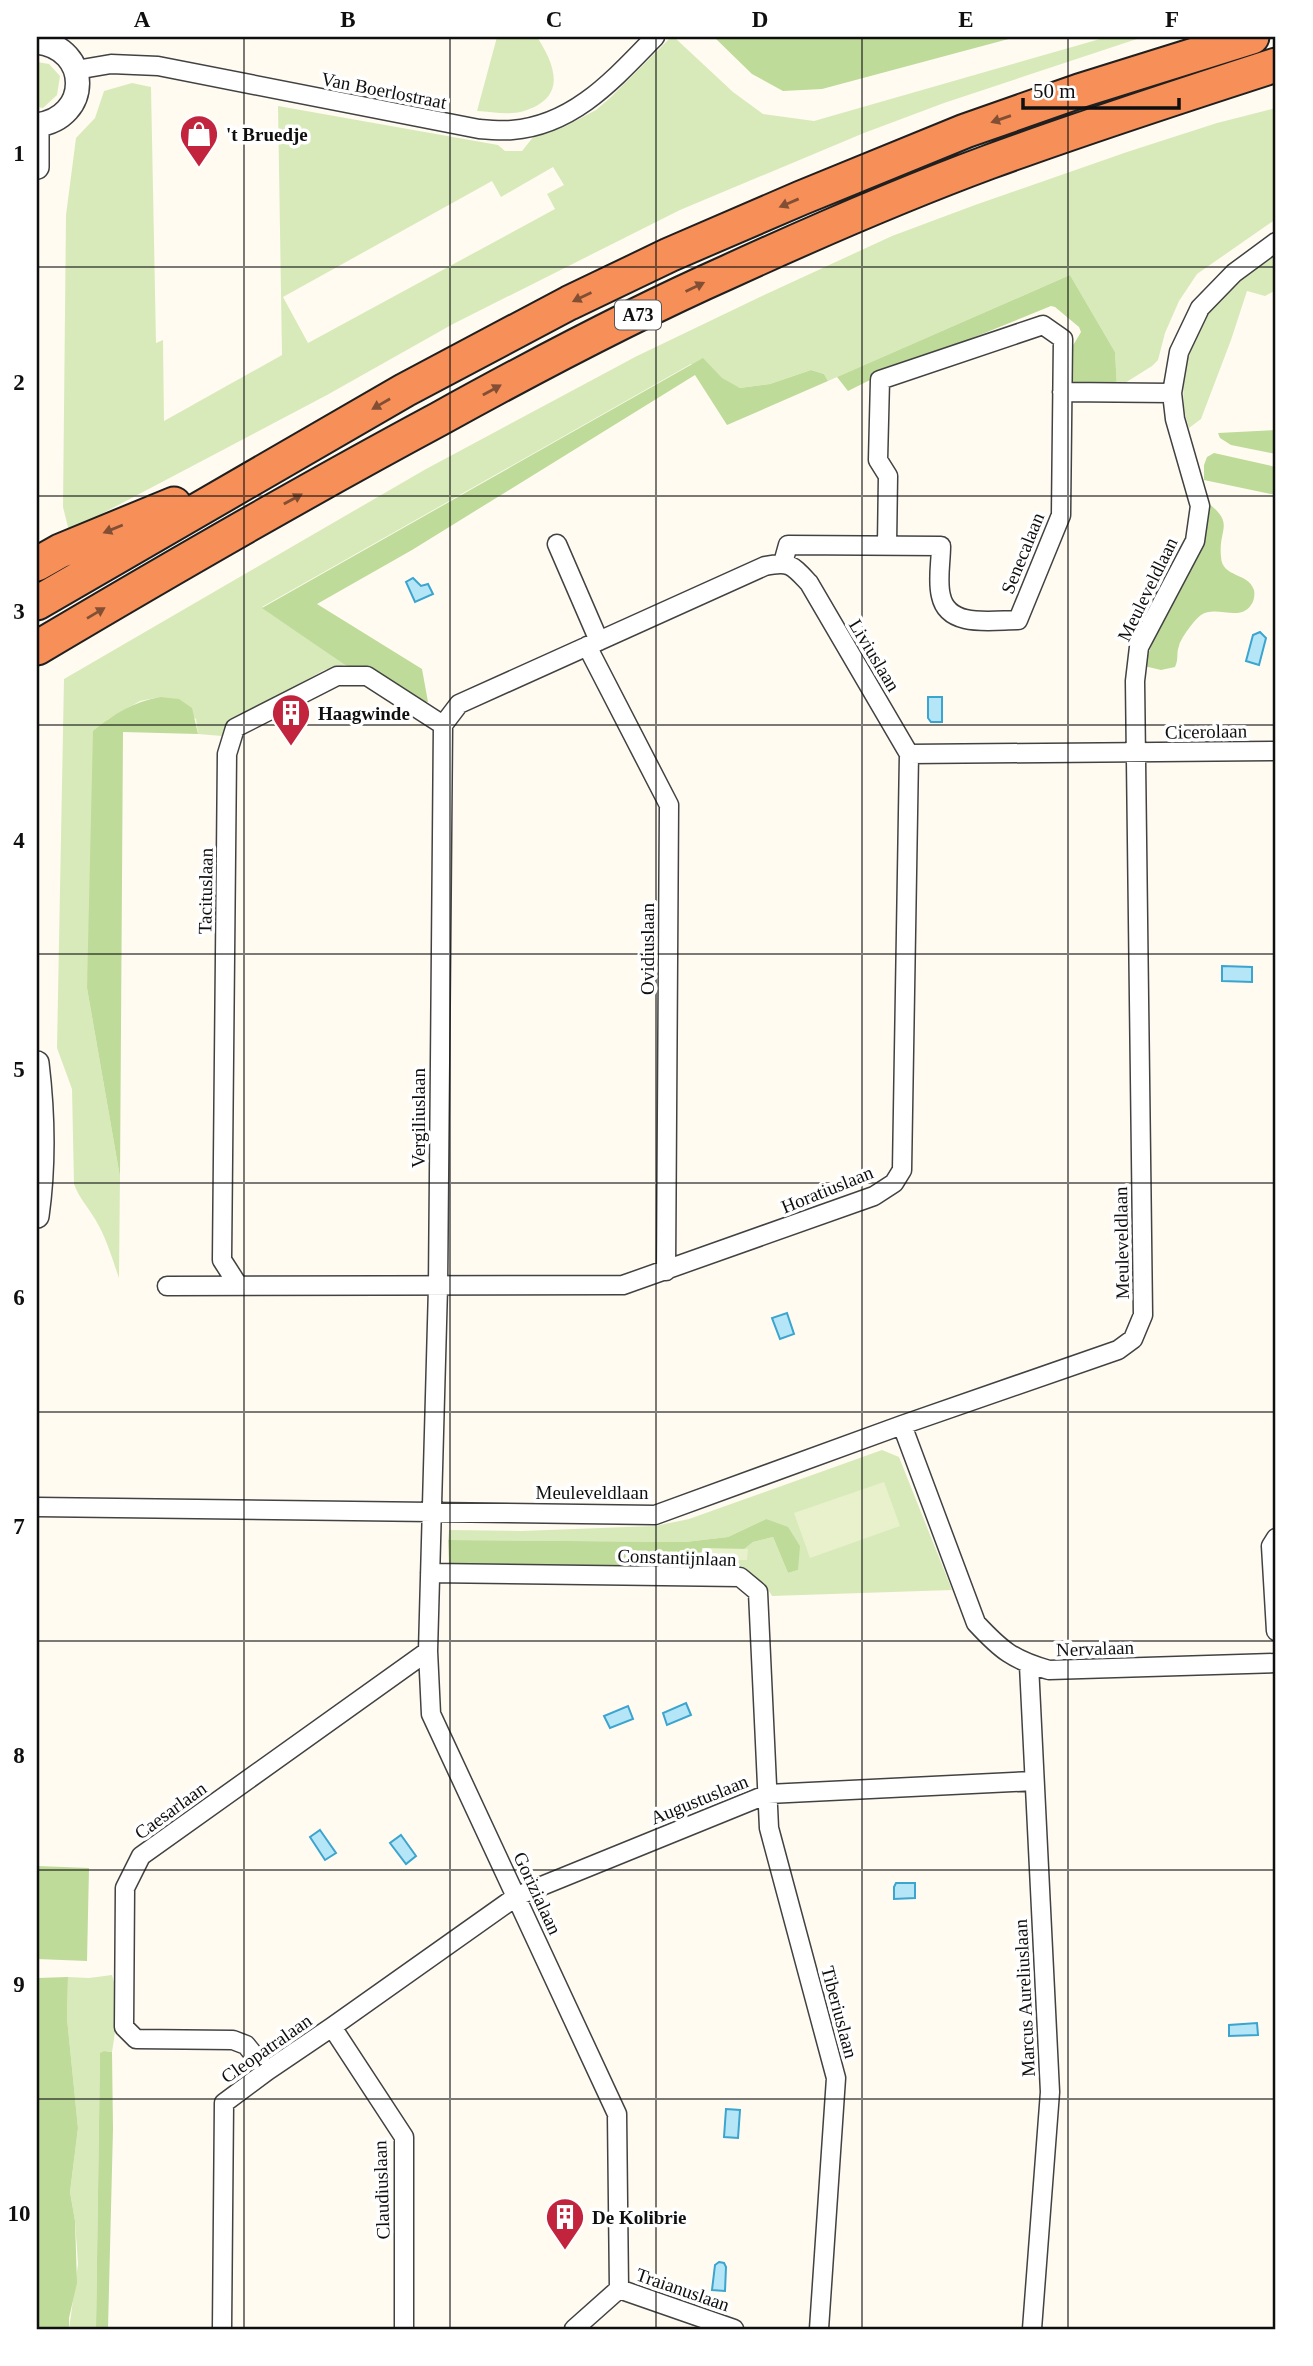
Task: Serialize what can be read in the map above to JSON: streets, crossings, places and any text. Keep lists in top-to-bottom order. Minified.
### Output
{"streets":{"highway":["A73"],"street":["Van Boerlostraat","Senecalaan","Meuleveldlaan","Liviuslaan","Cicerolaan","Tacituslaan","Ovidiuslaan","Vergiliuslaan","Horatiuslaan","Constantijnlaan","Nervalaan","Augustuslaan","Caesarlaan","Gorizialaan","Marcus Aureliuslaan","Tiberiuslaan","Cleopatralaan","Claudiuslaan","Traianuslaan"]},"crossings":[["Senecalaan","Liviuslaan"],["Meuleveldlaan","Cicerolaan"],["Meuleveldlaan","Vergiliuslaan"],["Meuleveldlaan","Nervalaan"],["Meuleveldlaan","Gorizialaan"],["Liviuslaan","Horatiuslaan"],["Tacituslaan","Vergiliuslaan"],["Ovidiuslaan","Horatiuslaan"],["Vergiliuslaan","Horatiuslaan"],["Vergiliuslaan","Gorizialaan"],["Constantijnlaan","Augustuslaan"],["Constantijnlaan","Gorizialaan"],["Constantijnlaan","Tiberiuslaan"],["Nervalaan","Marcus Aureliuslaan"],["Augustuslaan","Gorizialaan"],["Augustuslaan","Marcus Aureliuslaan"],["Augustuslaan","Tiberiuslaan"],["Augustuslaan","Cleopatralaan"],["Caesarlaan","Gorizialaan"],["Caesarlaan","Cleopatralaan"],["Gorizialaan","Cleopatralaan"],["Gorizialaan","Traianuslaan"],["Cleopatralaan","Claudiuslaan"]],"places":{"shop":["'t Bruedje"],"building":["Haagwinde","De Kolibrie"]},"scale_bar":"50 m","grid":{"columns":["A","B","C","D","E","F"],"rows":["1","2","3","4","5","6","7","8","9","10"]}}
